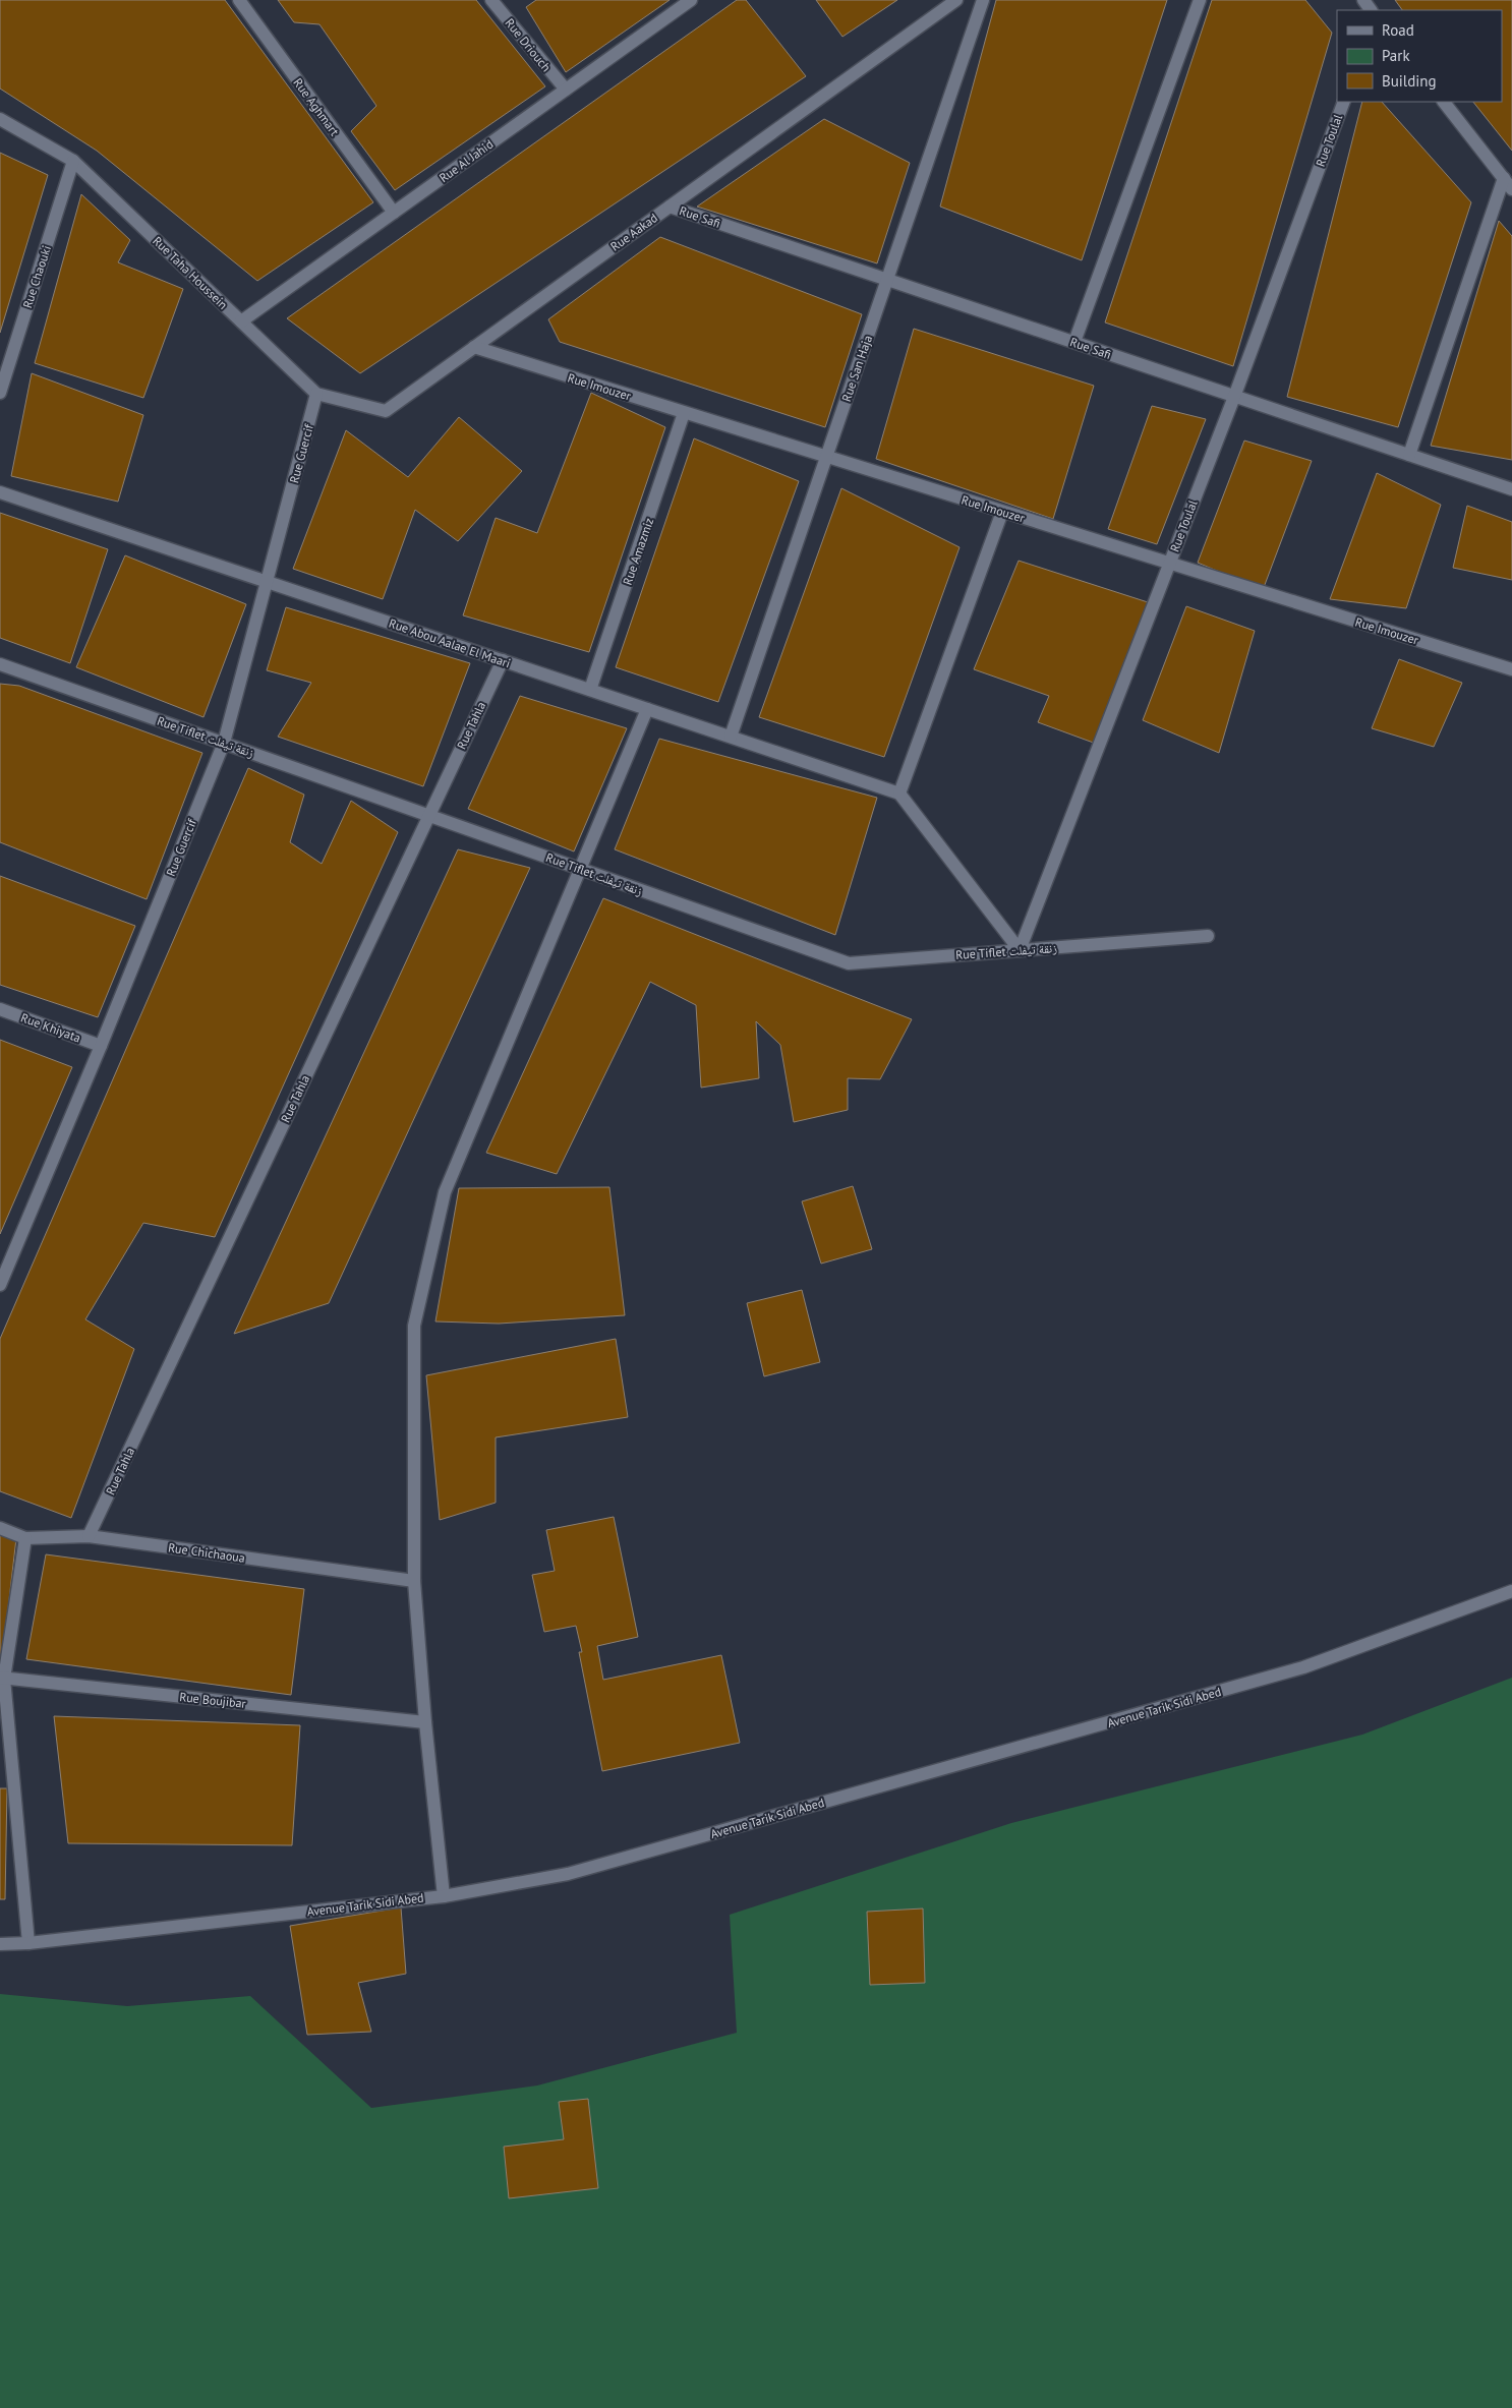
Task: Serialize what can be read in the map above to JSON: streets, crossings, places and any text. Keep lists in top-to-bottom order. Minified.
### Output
{"streets":{"street":["Rue Driouch","Rue Aghmart","Rue Toulal","Rue Al Jahid","Rue Safi","Rue Aakad","Rue Taha Houssein","Rue Chaouki","Rue San Haja","Rue Imouzer","Rue Guercif","Rue Amazmiz","Rue Abou Aalae El Maari","Rue Tahla","Rue Tiflet زنقة تيفلت","Rue Khiyata","Rue Chichaoua","Rue Boujibar","Avenue Tarik Sidi Abed"]},"crossings":[["Rue Driouch","Rue Al Jahid"],["Rue Aghmart","Rue Al Jahid"],["Rue Toulal","Rue Safi"],["Rue Toulal","Rue Imouzer"],["Rue Toulal","Rue Tiflet زنقة تيفلت"],["Rue Al Jahid","Rue Taha Houssein"],["Rue Safi","Rue Aakad"],["Rue Safi","Rue San Haja"],["Rue Aakad","Rue Taha Houssein"],["Rue Aakad","Rue Imouzer"],["Rue Taha Houssein","Rue Chaouki"],["Rue Taha Houssein","Rue Guercif"],["Rue San Haja","Rue Imouzer"],["Rue San Haja","Rue Abou Aalae El Maari"],["Rue Imouzer","Rue Amazmiz"],["Rue Guercif","Rue Abou Aalae El Maari"],["Rue Guercif","Rue Tiflet زنقة تيفلت"],["Rue Guercif","Rue Khiyata"],["Rue Amazmiz","Rue Abou Aalae El Maari"],["Rue Abou Aalae El Maari","Rue Tahla"],["Rue Tahla","Rue Tiflet زنقة تيفلت"],["Rue Tahla","Rue Chichaoua"]],"legend":["Road","Park","Building"]}
